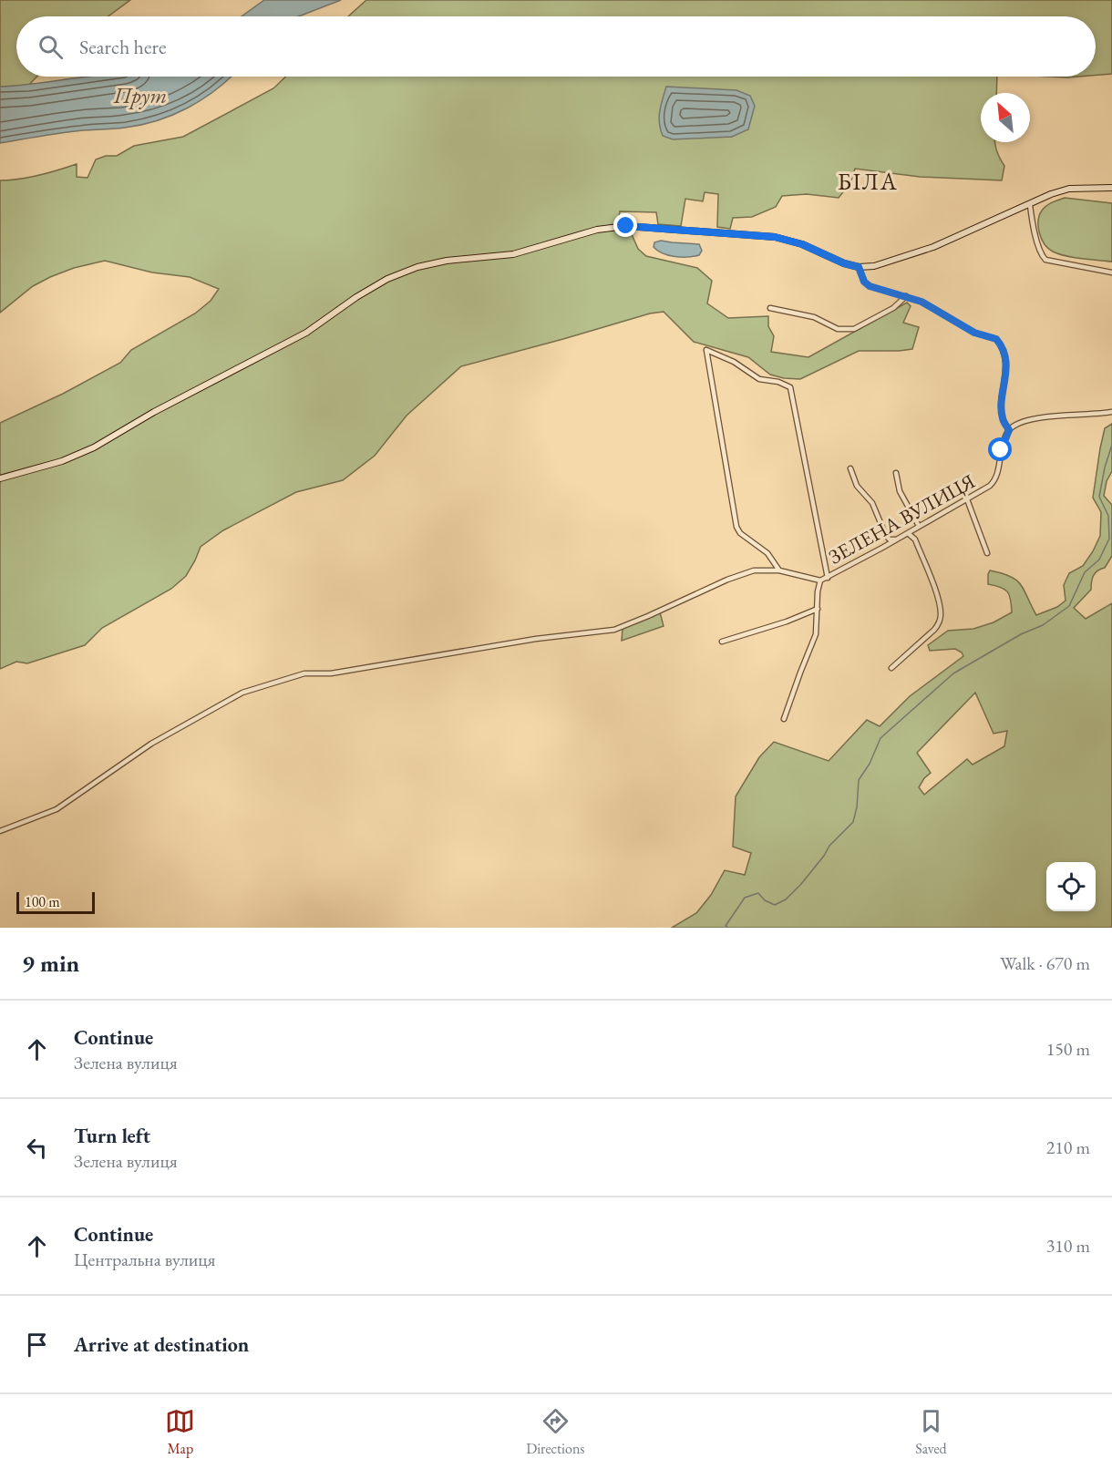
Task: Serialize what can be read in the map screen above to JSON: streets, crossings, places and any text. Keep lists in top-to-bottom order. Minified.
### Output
{"streets":{"street":["ЗЕЛЕНА ВУЛИЦЯ"]},"districts":["БІЛА"],"water":["Прут"],"scale_bar":"100 m","north":"top left","page":{"search":"Search here","scale":"100 m","heading":["9 min","Walk · 670 m"],"list":[["Continue","Зелена вулиця","150 m"],["Turn left","Зелена вулиця","210 m"],["Continue","Центральна вулиця","310 m"],"Arrive at destination"],"nav":["Map","Directions","Saved"]}}
